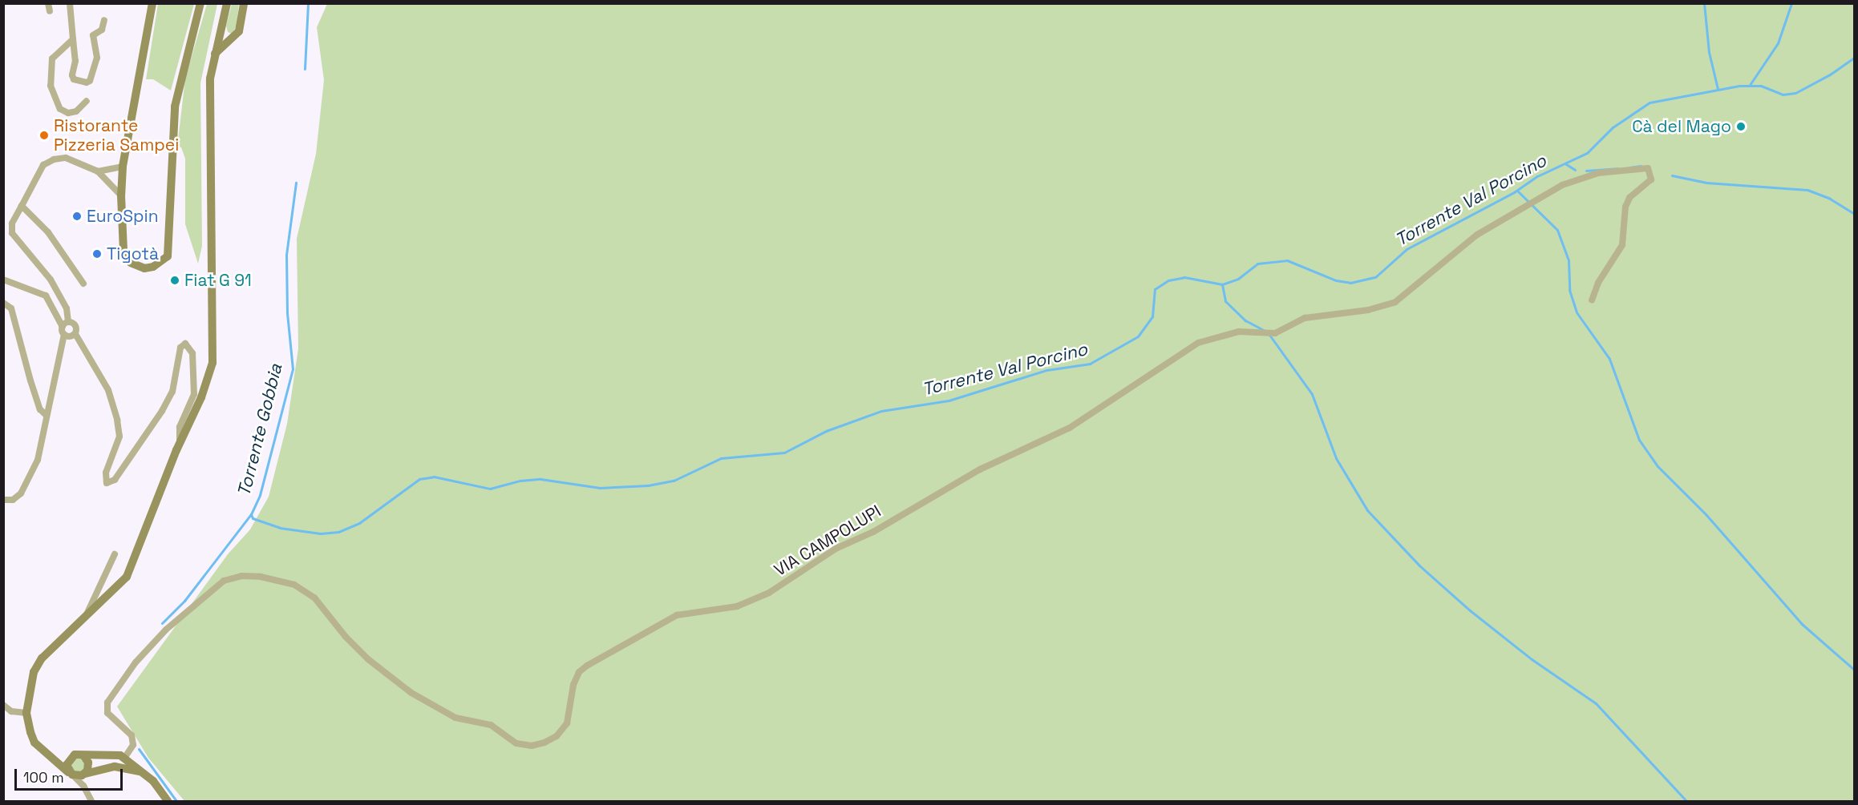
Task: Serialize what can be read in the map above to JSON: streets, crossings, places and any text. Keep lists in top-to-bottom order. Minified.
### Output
{"streets":{"street":["VIA CAMPOLUPI"]},"water":["Torrente Val Porcino","Torrente Gobbia"],"places":["Cà del Mago","Ristorante Pizzeria Sampei","EuroSpin","Tigotà","Fiat G 91"],"scale_bar":"100 m"}
